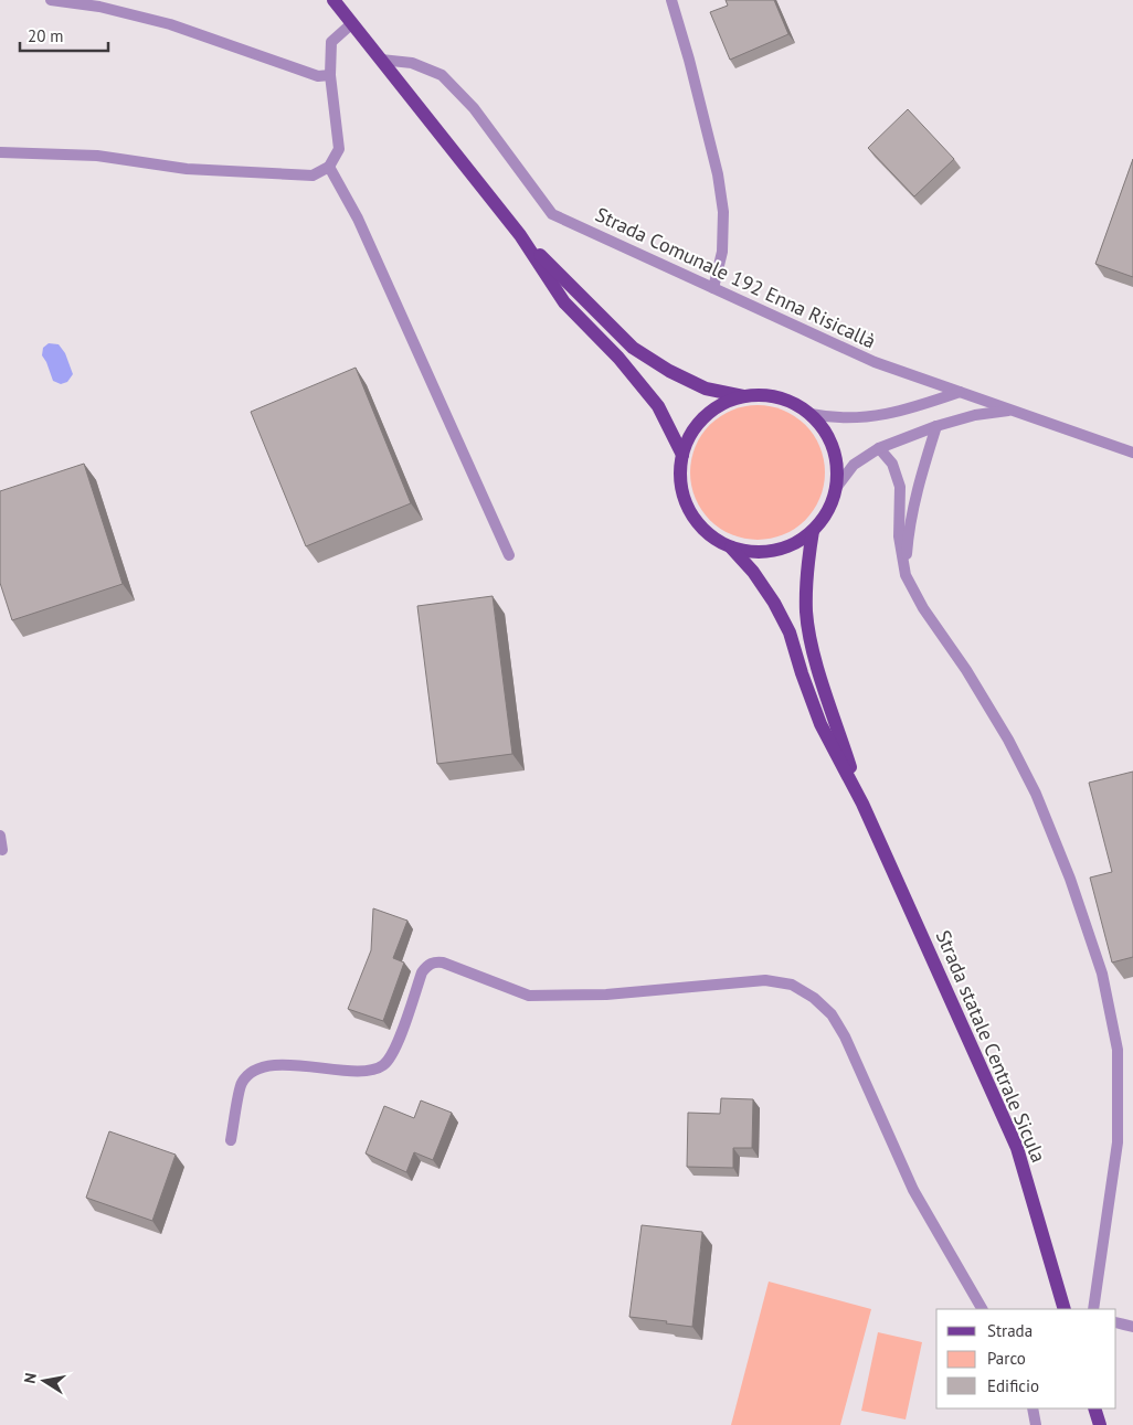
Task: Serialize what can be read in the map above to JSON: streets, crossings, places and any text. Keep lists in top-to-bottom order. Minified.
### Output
{"streets":{"main road":["Strada statale Centrale Sicula"],"street":["Strada Comunale 192 Enna Risicallà"]},"legend":["Strada","Parco","Edificio"],"scale_bar":"20 m","north":"left"}
